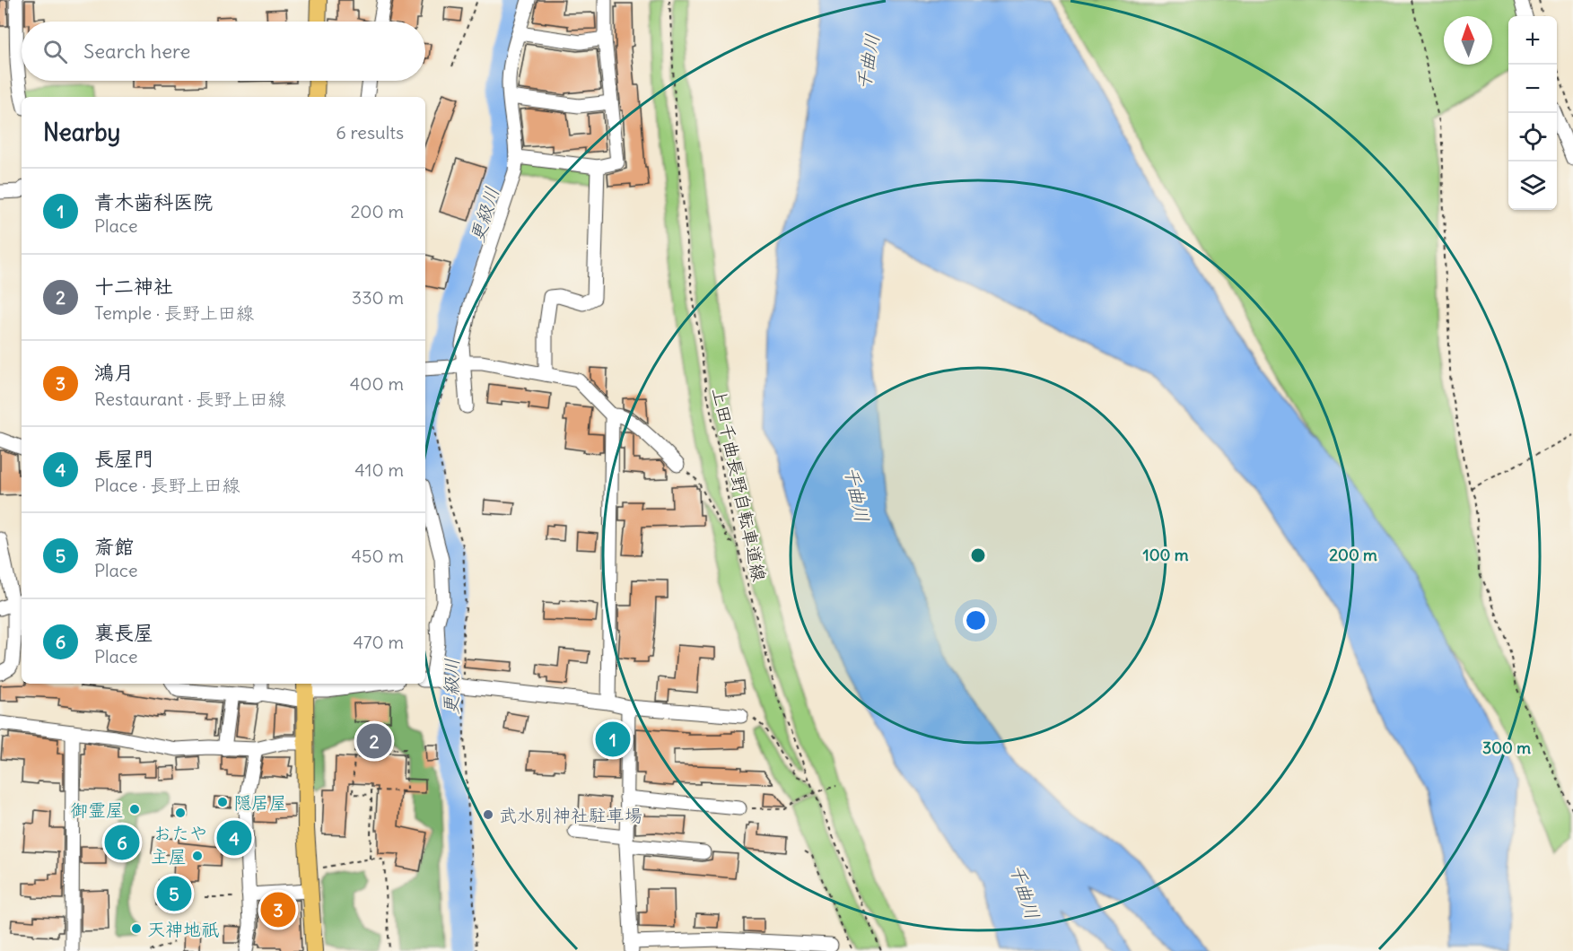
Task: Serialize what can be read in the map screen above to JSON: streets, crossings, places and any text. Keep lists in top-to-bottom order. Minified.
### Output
{"streets":{"path":["上田千曲長野自転車道線"]},"water":["千曲川","更級川"],"places":["隠居屋","御霊屋","おたや","武水別神社駐車場","主屋","天神地祇"],"north":"top","page":{"map_buttons":["+","−"],"search":"Search here","heading":["Nearby","6 results"],"list":[{"mark":"1","name":"青木歯科医院","note":"Place","value":"200 m"},{"mark":"2","name":"十二神社","note":"Temple · 長野上田線","value":"330 m"},{"mark":"3","name":"鴻月","note":"Restaurant · 長野上田線","value":"400 m"},{"mark":"4","name":"長屋門","note":"Place · 長野上田線","value":"410 m"},{"mark":"5","name":"斎館","note":"Place","value":"450 m"},{"mark":"6","name":"裏長屋","note":"Place","value":"470 m"}],"pins":["1","2","4","6","5","3"]},"rings":["100 m","200 m","300 m"]}
